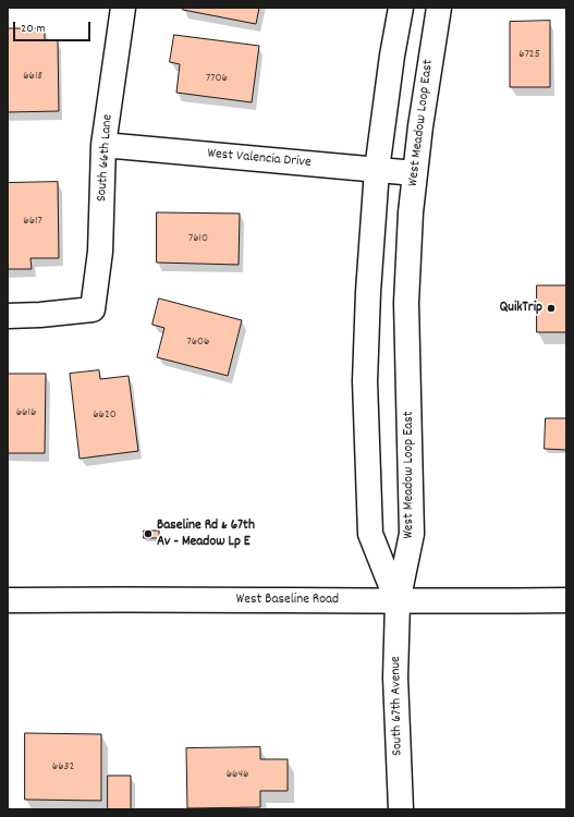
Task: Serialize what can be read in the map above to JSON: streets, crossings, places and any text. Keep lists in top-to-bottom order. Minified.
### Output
{"streets":{"street":["West Meadow Loop East","South 66th Lane","West Valencia Drive","West Baseline Road","South 67th Avenue"]},"crossings":[["West Meadow Loop East","West Valencia Drive"],["West Meadow Loop East","West Baseline Road"],["West Meadow Loop East","South 67th Avenue"],["South 66th Lane","West Valencia Drive"],["West Baseline Road","South 67th Avenue"]],"places":["QuikTrip","Baseline Rd & 67th Av - Meadow Lp E"],"house_numbers":["6725","6618","7706","6617","7610","7606","6616","6620","6632","6646"],"scale_bar":"20 m"}
